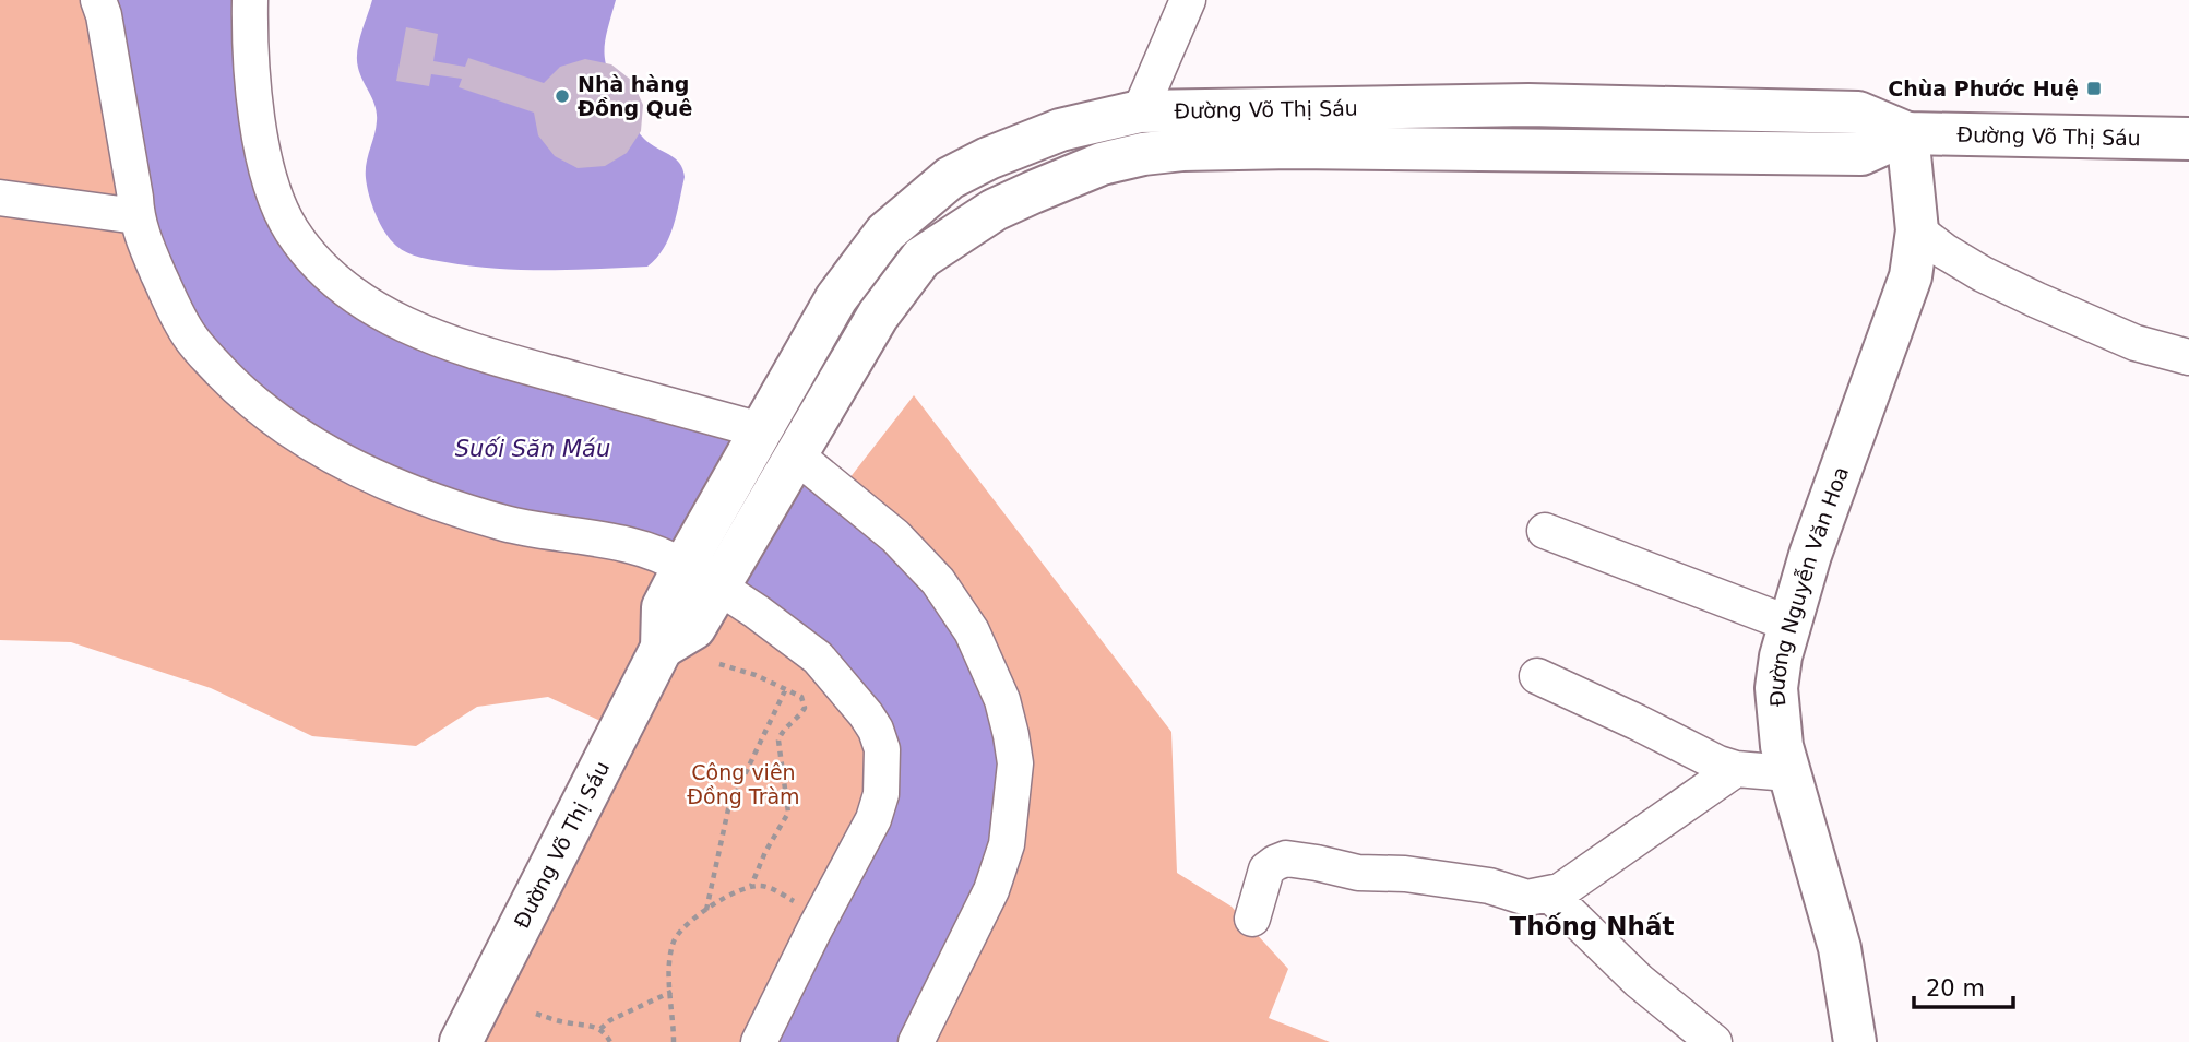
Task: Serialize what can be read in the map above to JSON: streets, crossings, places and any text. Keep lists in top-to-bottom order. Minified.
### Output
{"streets":{"main road":["Đường Võ Thị Sáu","Đường Nguyễn Văn Hoa"]},"crossings":[["Đường Võ Thị Sáu","Đường Nguyễn Văn Hoa"]],"districts":["Thống Nhất"],"water":["Suối Săn Máu"],"parks":["Công viên Đồng Tràm"],"places":{"transit":["Chùa Phước Huệ"],"other":["Nhà hàng Đồng Quê"]},"scale_bar":"20 m"}
